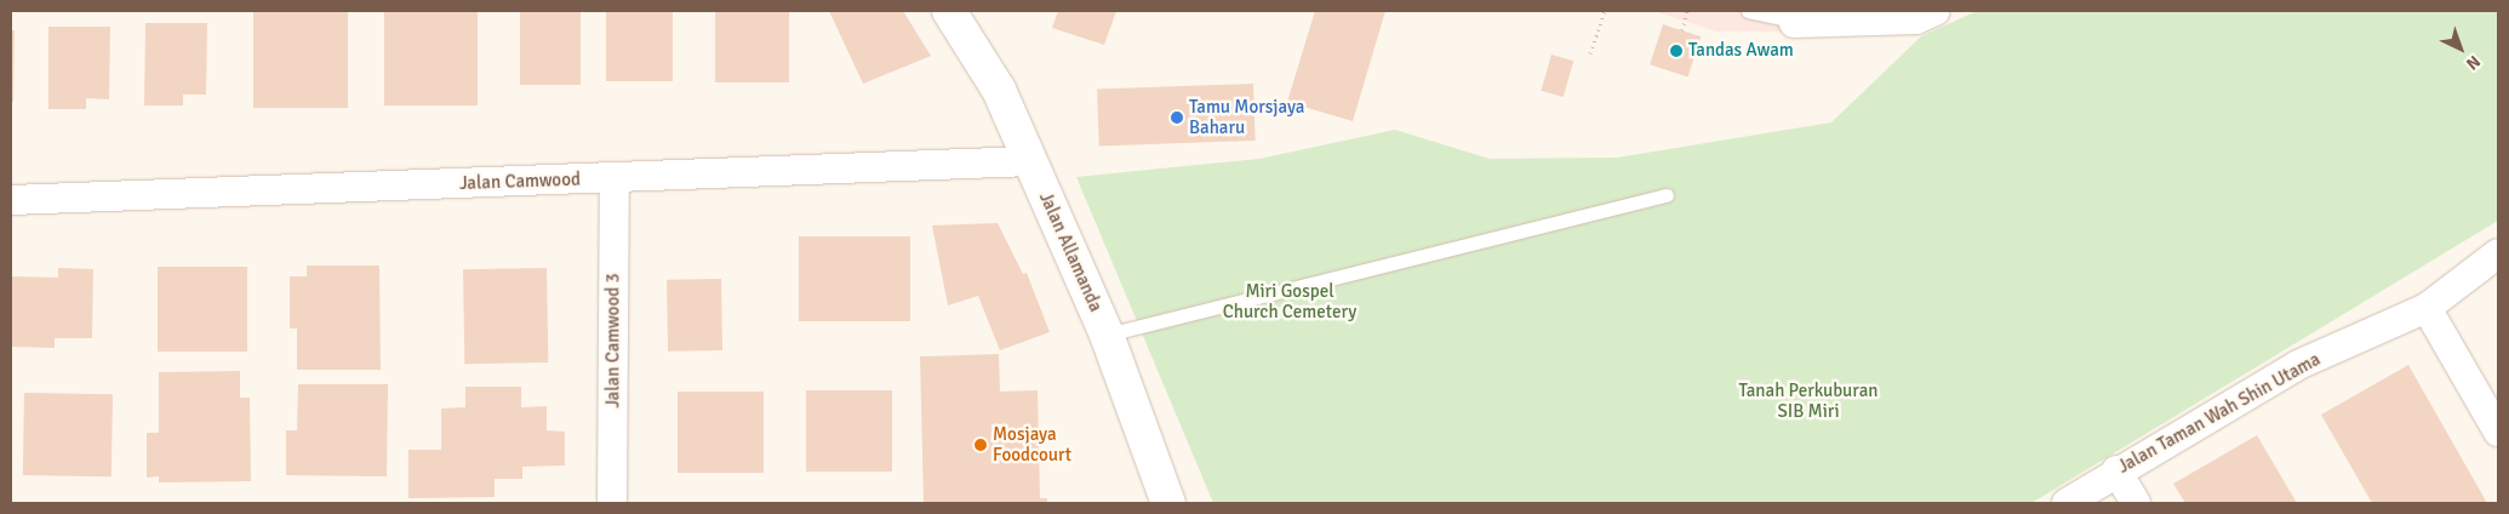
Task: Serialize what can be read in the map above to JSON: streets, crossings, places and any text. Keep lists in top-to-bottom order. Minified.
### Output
{"streets":{"street":["Jalan Camwood","Jalan Allamanda","Jalan Camwood 3","Jalan Taman Wah Shin Utama"]},"crossings":[["Jalan Camwood","Jalan Allamanda"],["Jalan Camwood","Jalan Camwood 3"]],"parks":["Miri Gospel Church Cemetery","Tanah Perkuburan SIB Miri"],"places":["Tandas Awam","Tamu Morsjaya Baharu","Mosjaya Foodcourt"],"north":"bottom right"}
